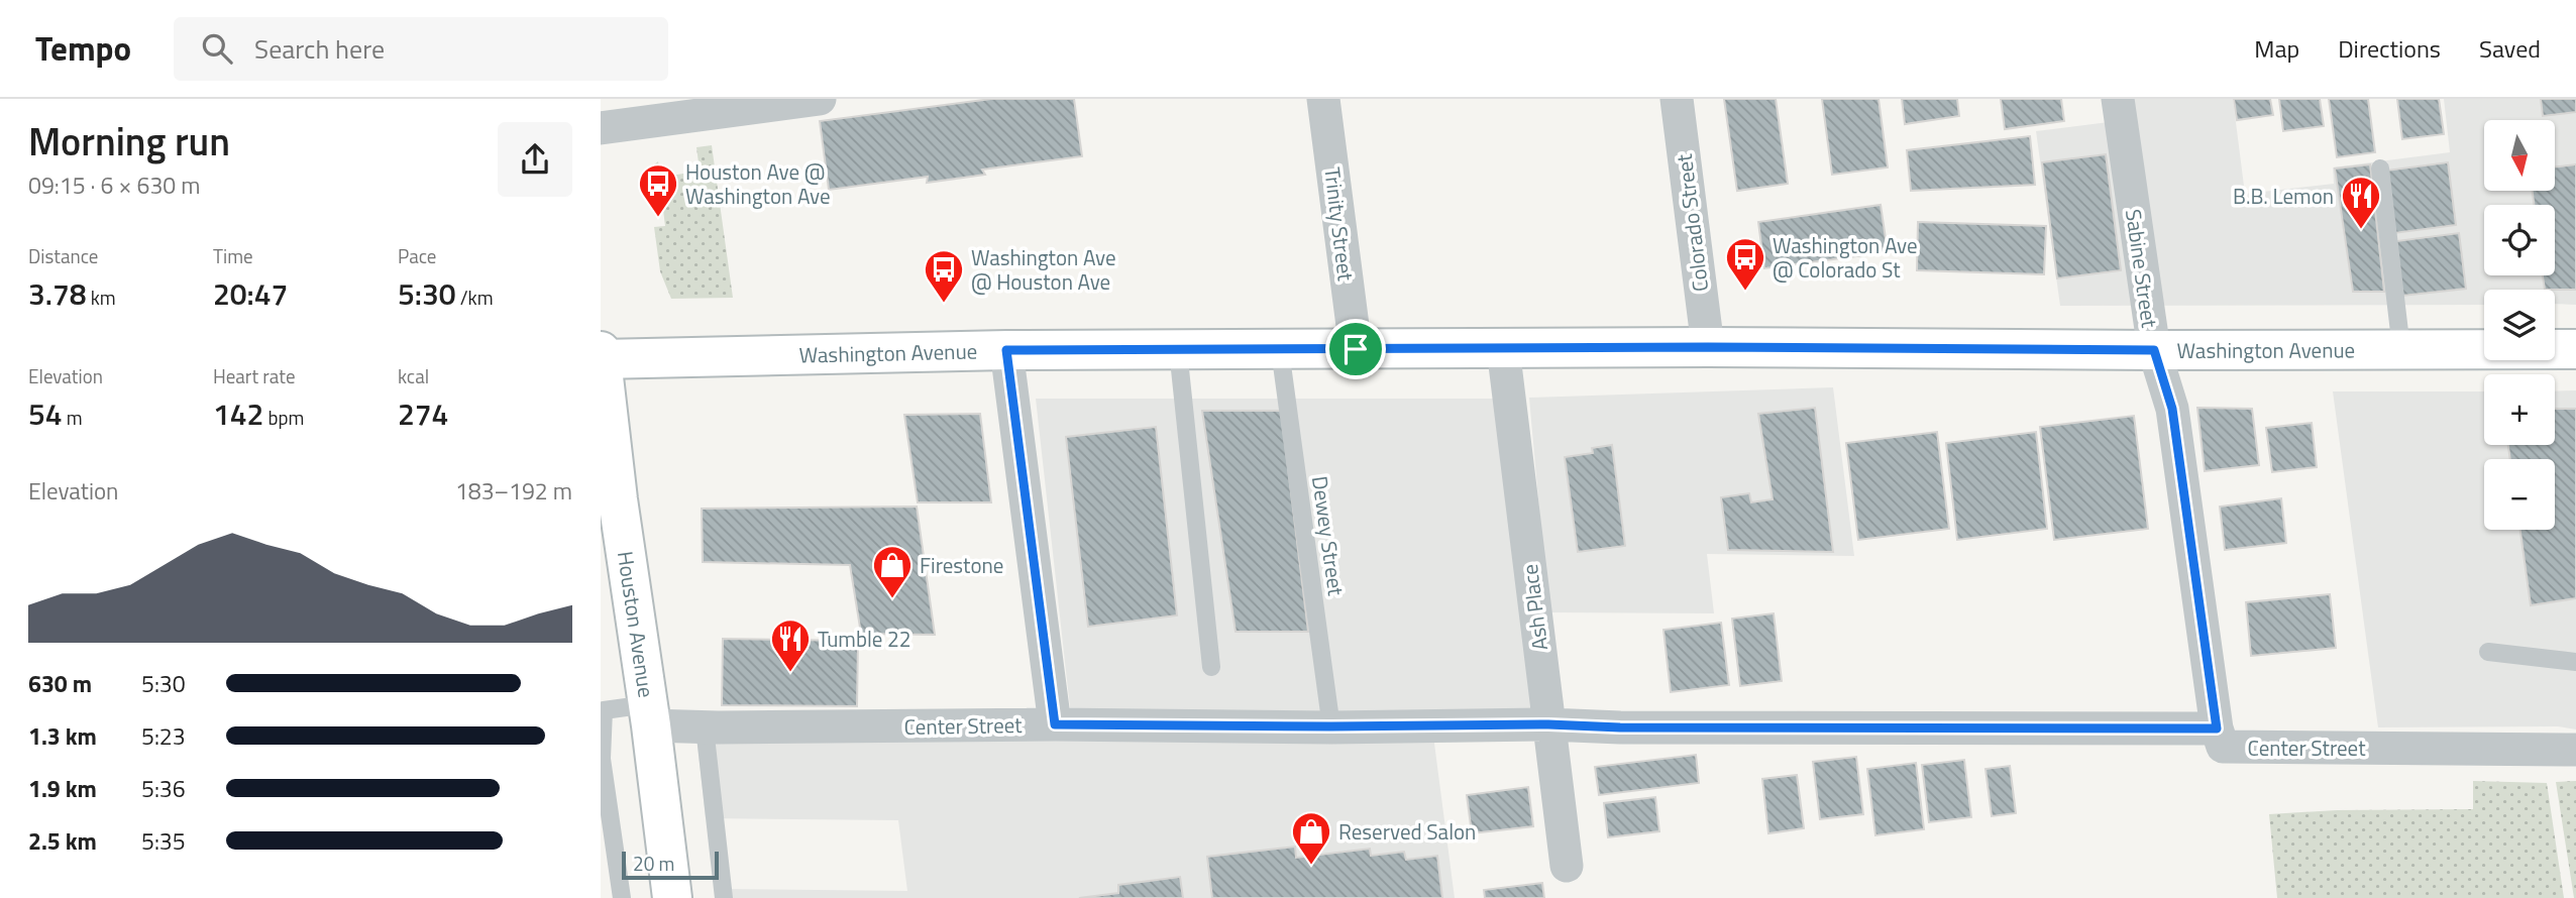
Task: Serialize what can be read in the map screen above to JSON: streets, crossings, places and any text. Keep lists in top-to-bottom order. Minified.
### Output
{"streets":{"main road":["Washington Avenue","Houston Avenue"],"street":["Colorado Street","Trinity Street","Sabine Street","Ash Place","Center Street"],"lane":["Dewey Street"]},"crossings":[["Colorado Street","Washington Avenue"],["Trinity Street","Washington Avenue"],["Sabine Street","Washington Avenue"],["Sabine Street","Center Street"],["Washington Avenue","Dewey Street"],["Washington Avenue","Ash Place"],["Washington Avenue","Houston Avenue"],["Dewey Street","Center Street"],["Ash Place","Center Street"],["Houston Avenue","Center Street"]],"places":{"bus stop":["Houston Ave @ Washington Ave","Washington Ave @ Colorado St","Washington Ave @ Houston Ave"],"restaurant":["B.B. Lemon","Tumble 22"],"shop":["Firestone","Reserved Salon"]},"scale_bar":"20 m","north":"bottom","page":{"header":"Tempo","search":"Search here","nav":["Map","Directions","Saved"],"heading":["Morning run","09:15 · 6 × 630 m"],"map_buttons":["+","−"],"stats":[["Distance","3.78 km"],["Time","20:47"],["Pace","5:30 /km"],["Elevation","54 m"],["Heart rate","142 bpm"],["kcal","274"]],"chart":["Elevation","183–192 m"],"list":[{"name":"630 m","note":"5:30"},{"name":"1.3 km","note":"5:23"},{"name":"1.9 km","note":"5:36"},{"name":"2.5 km","note":"5:35"}],"scale":"20 m"}}
